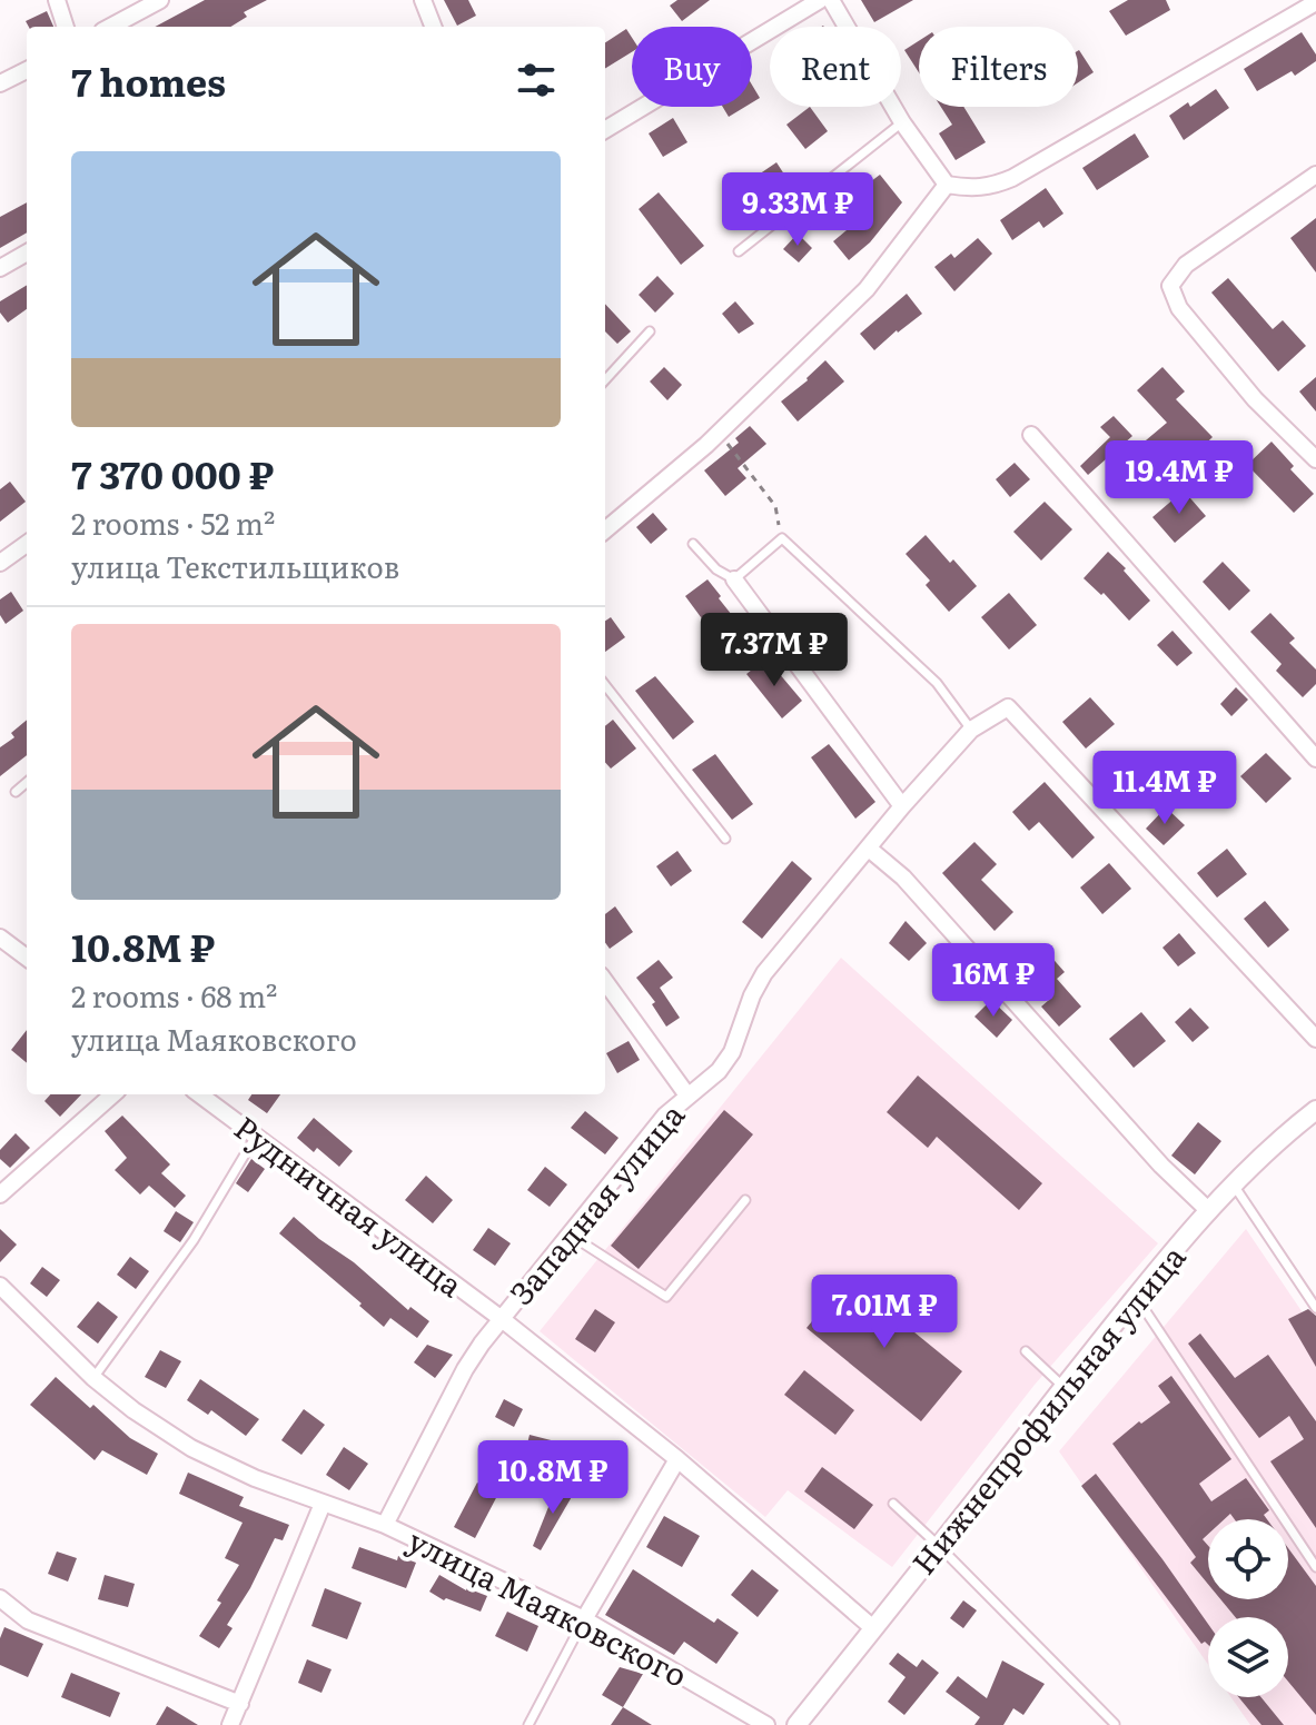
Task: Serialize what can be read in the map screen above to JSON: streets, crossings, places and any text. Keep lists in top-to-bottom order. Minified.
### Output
{"streets":{"street":["Западная улица","Рудничная улица","Нижнепрофильная улица","улица Маяковского"]},"crossings":[["Западная улица","Рудничная улица"],["Западная улица","улица Маяковского"],["Рудничная улица","Нижнепрофильная улица"]],"page":{"chip":["Buy","Rent","Filters"],"heading":"7 homes","list":[{"name":"7 370 000 ₽","note":"2 rooms · 52 m² · улица Текстильщиков"},{"name":"10.8M ₽","note":"2 rooms · 68 m² · улица Маяковского"}],"price":["9.33M ₽","19.4M ₽","7.37M ₽","11.4M ₽","16M ₽","7.01M ₽","10.8M ₽"]}}
